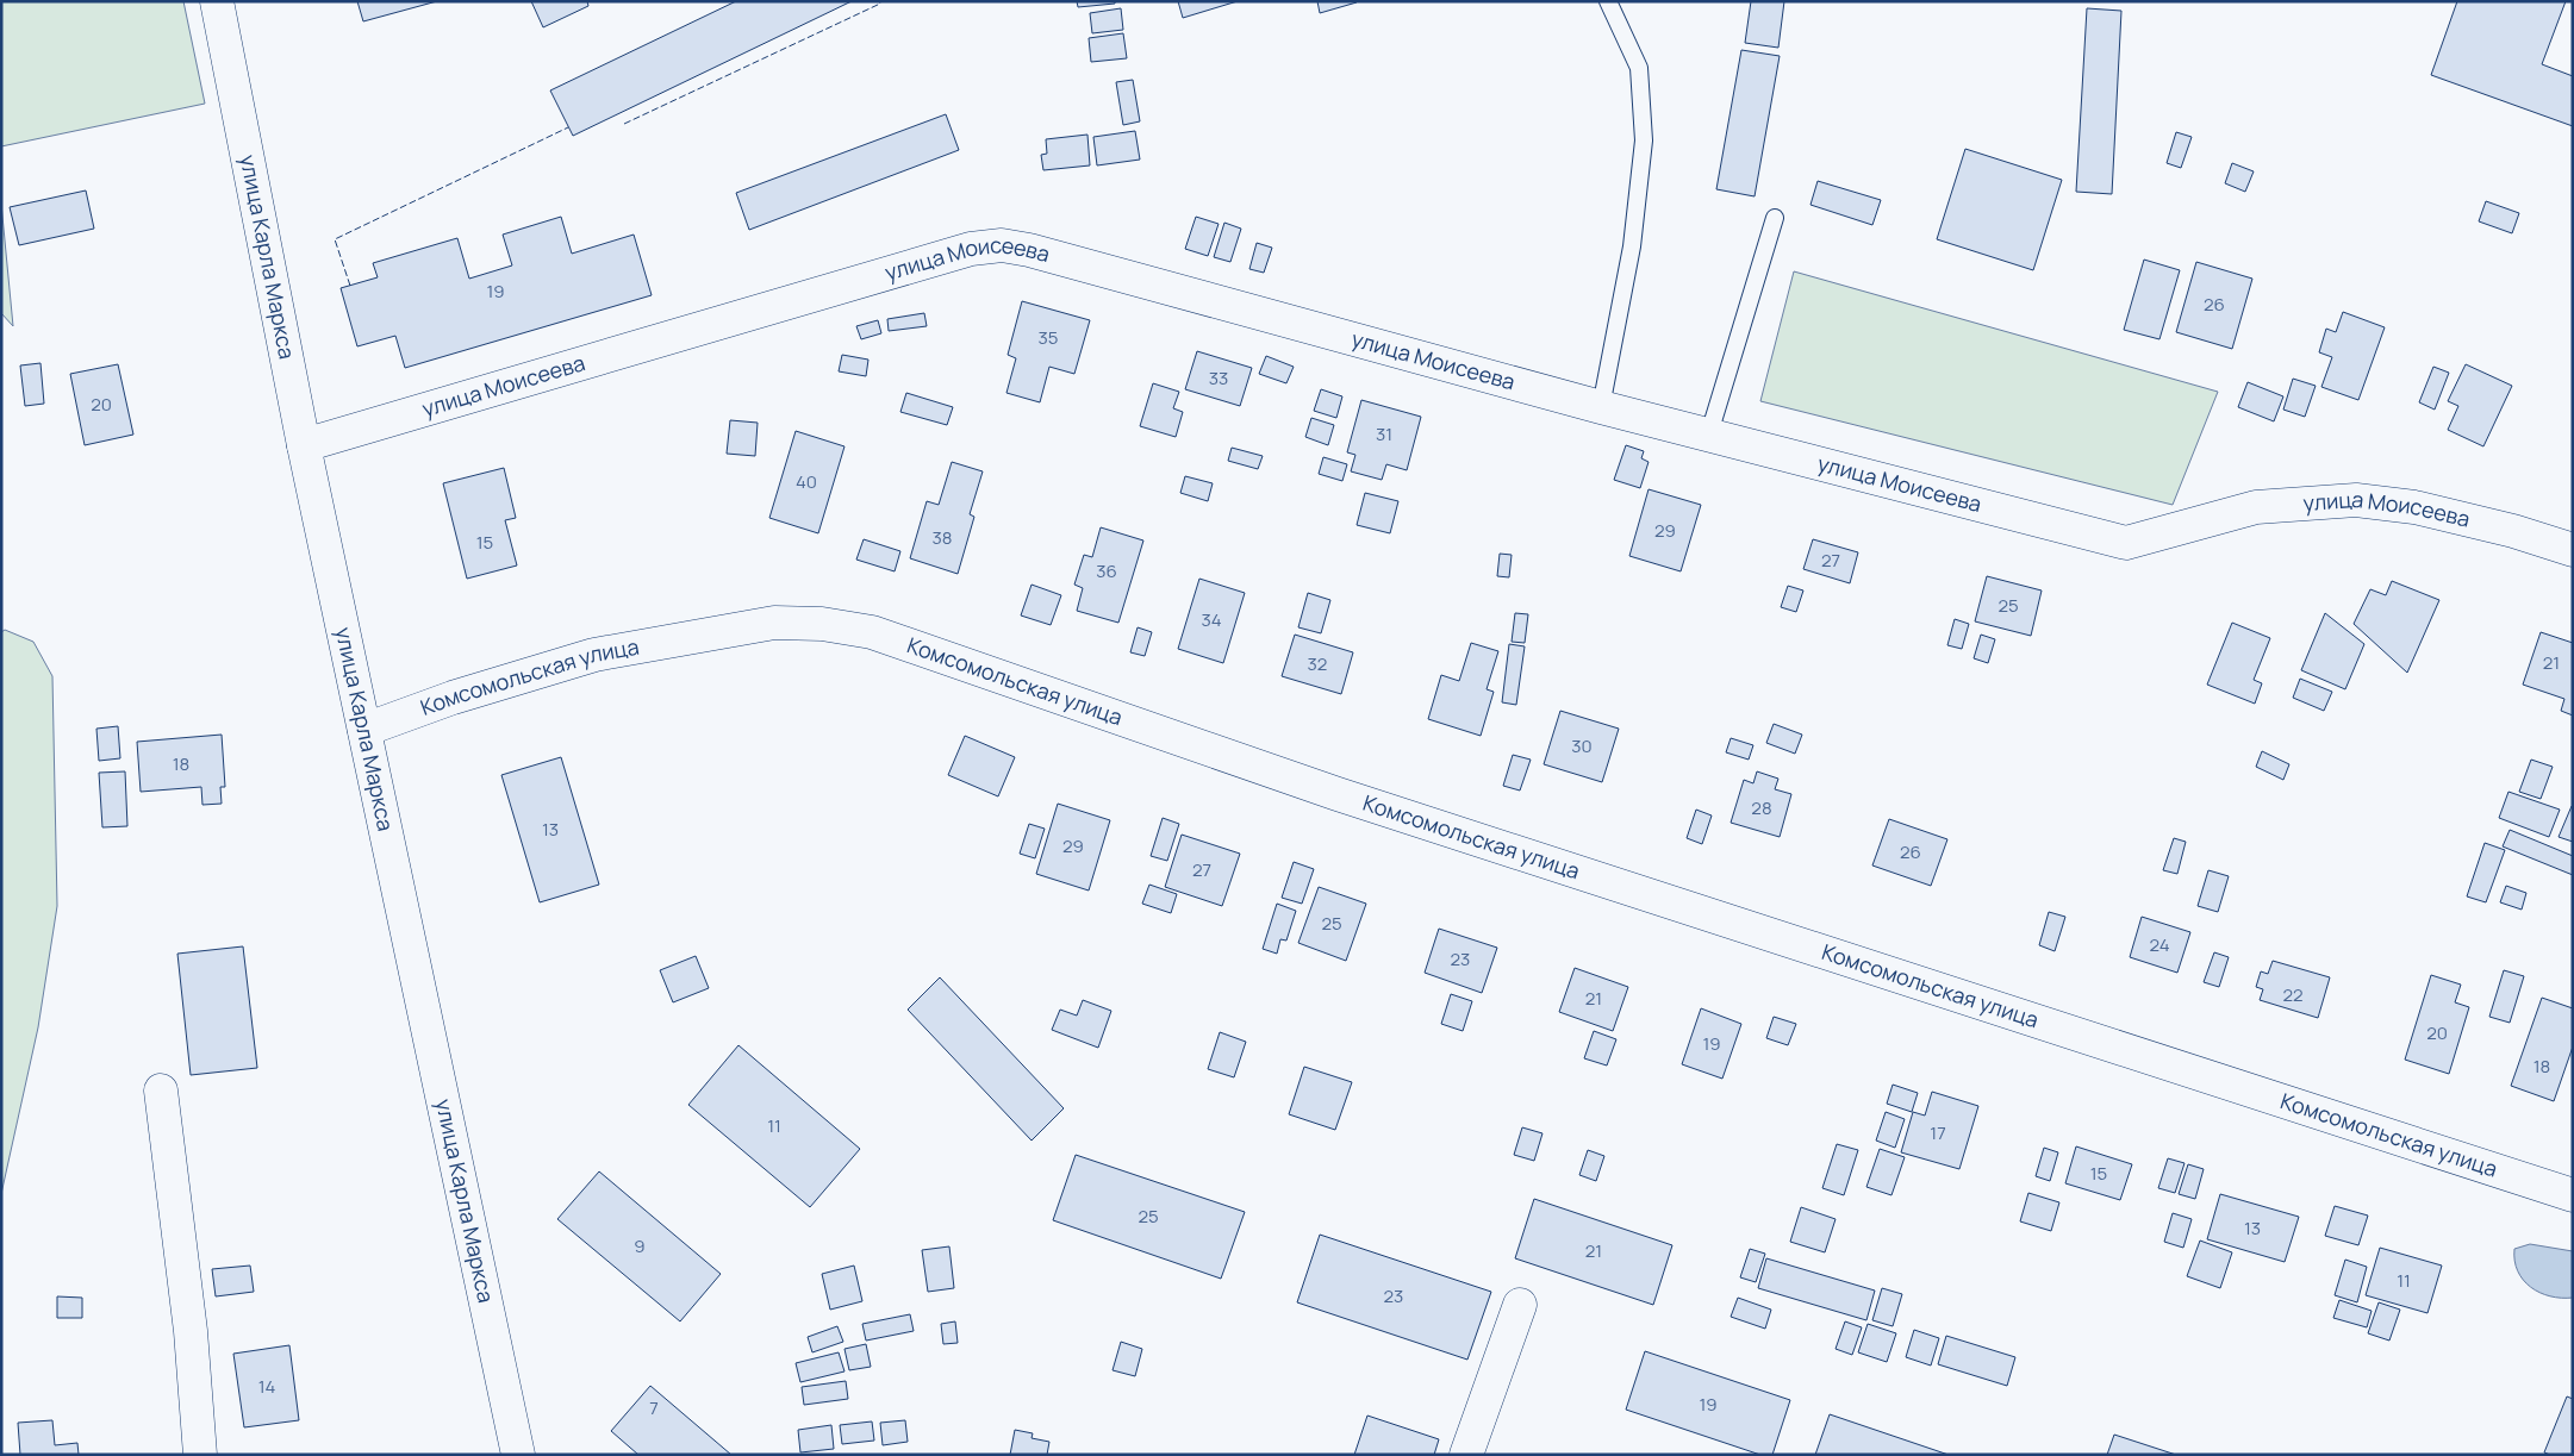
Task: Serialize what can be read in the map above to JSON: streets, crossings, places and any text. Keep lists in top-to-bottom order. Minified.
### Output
{"streets":{"street":["улица Карла Маркса","улица Моисеева","Комсомольская улица"]},"crossings":[["улица Карла Маркса","улица Моисеева"],["улица Карла Маркса","Комсомольская улица"]],"house_numbers":["19","26","35","33","20","31","40","29","38","15","27","36","25","34","21","32","30","18","28","13","29","26","27","25","24","23","22","21","20","19","18","11","17","15","25","13","9","21","11","23","14","19","7"]}
